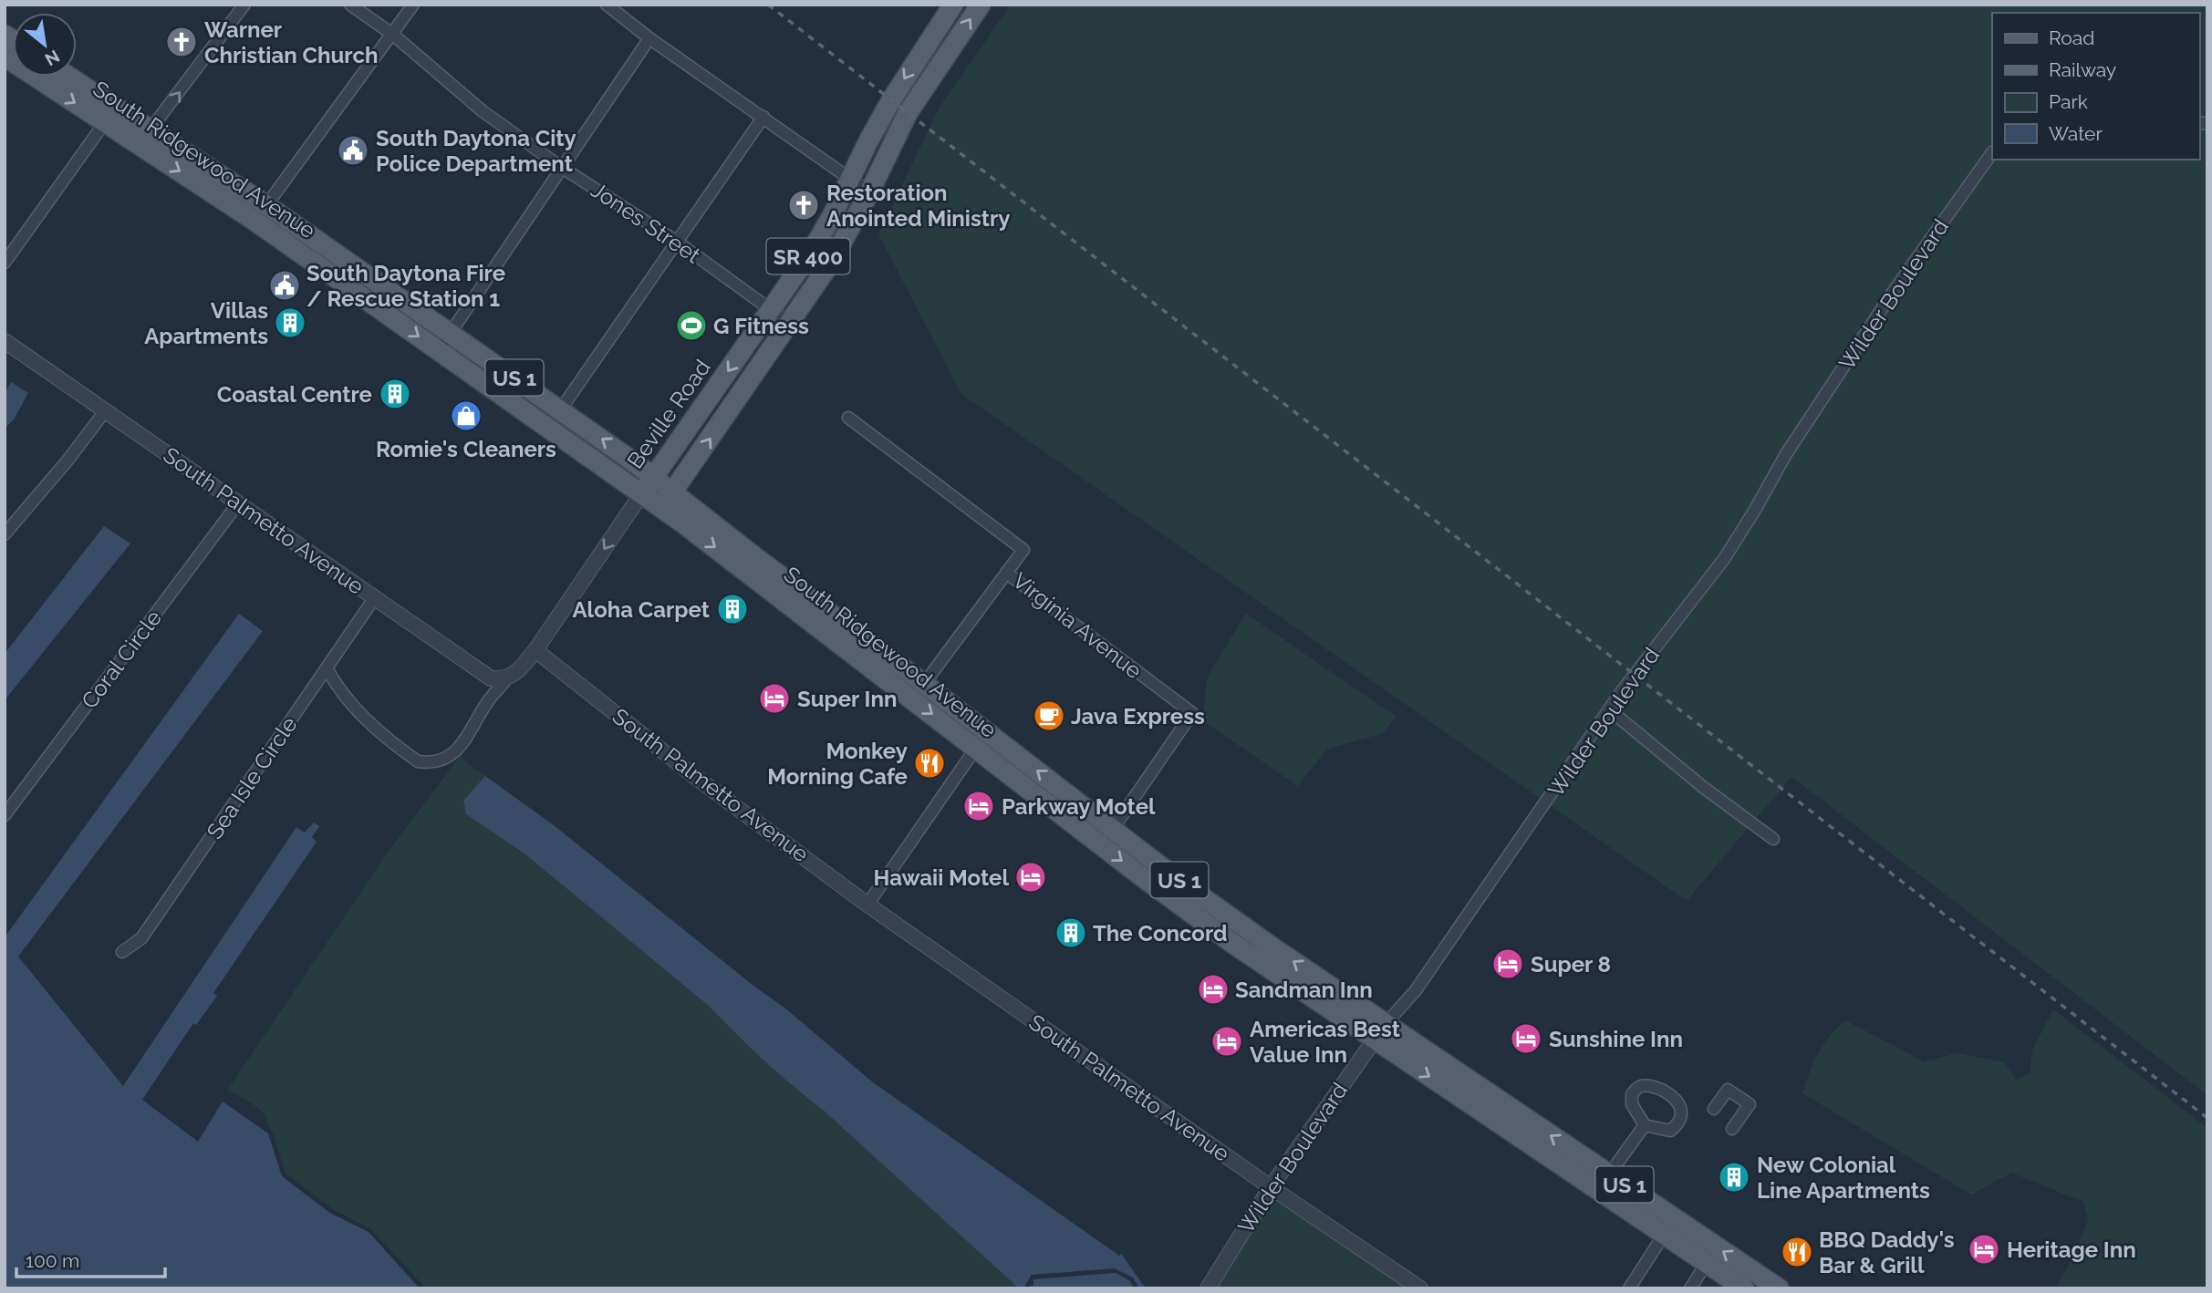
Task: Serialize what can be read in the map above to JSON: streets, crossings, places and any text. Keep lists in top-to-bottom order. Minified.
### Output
{"streets":{"main road":["South Ridgewood Avenue","SR 400","US 1","Beville Road"],"street":["Jones Street","Wilder Boulevard","South Palmetto Avenue","Virginia Avenue","Coral Circle","Sea Isle Circle"]},"crossings":[["South Ridgewood Avenue","SR 400"],["South Ridgewood Avenue","Wilder Boulevard"],["South Ridgewood Avenue","Beville Road"],["South Ridgewood Avenue","Virginia Avenue"],["Jones Street","SR 400"],["Jones Street","Beville Road"],["Wilder Boulevard","South Palmetto Avenue"],["Beville Road","South Palmetto Avenue"],["South Palmetto Avenue","Coral Circle"],["South Palmetto Avenue","Sea Isle Circle"]],"places":{"church":["Warner Christian Church","Restoration Anointed Ministry"],"public building":["South Daytona City Police Department","South Daytona Fire / Rescue Station 1"],"building":["Villas Apartments","Coastal Centre","Aloha Carpet","The Concord","New Colonial Line Apartments"],"sports":["G Fitness"],"shop":["Romie's Cleaners"],"hotel":["Super Inn","Parkway Motel","Hawaii Motel","Super 8","Sandman Inn","Sunshine Inn","Americas Best Value Inn","Heritage Inn"],"cafe":["Java Express"],"restaurant":["Monkey Morning Cafe","BBQ Daddy's Bar & Grill"]},"legend":["Road","Railway","Park","Water"],"scale_bar":"100 m","north":"bottom right"}
